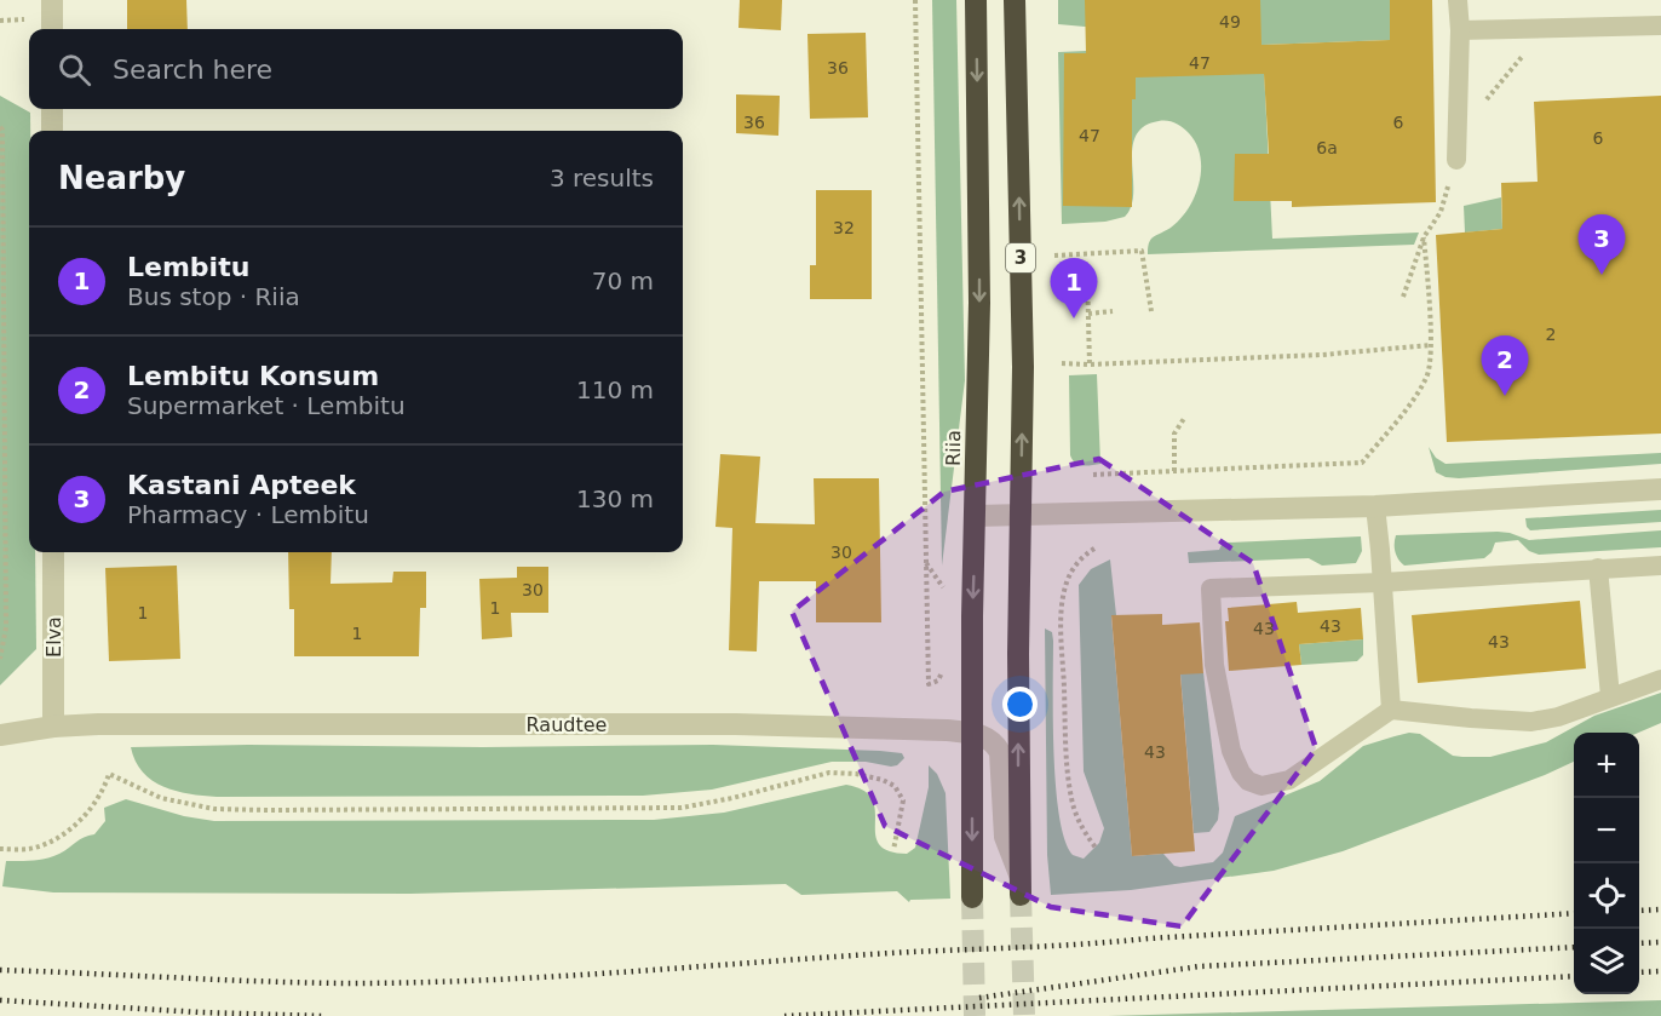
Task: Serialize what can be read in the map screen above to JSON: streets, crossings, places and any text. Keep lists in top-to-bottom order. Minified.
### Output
{"streets":{"highway":["3","Riia"],"street":["Elva","Raudtee"]},"crossings":[["3","Raudtee"],["Riia","Raudtee"],["Elva","Raudtee"]],"house_numbers":["49","47","36","36","6","47","6","6a","32","2","30","30","1","1","43","43","1","43","43"],"page":{"search":"Search here","heading":["Nearby","3 results"],"pins":["3","1","2"],"list":[{"mark":"1","name":"Lembitu","note":"Bus stop · Riia","value":"70 m"},{"mark":"2","name":"Lembitu Konsum","note":"Supermarket · Lembitu","value":"110 m"},{"mark":"3","name":"Kastani Apteek","note":"Pharmacy · Lembitu","value":"130 m"}],"map_buttons":["+","−"]}}
